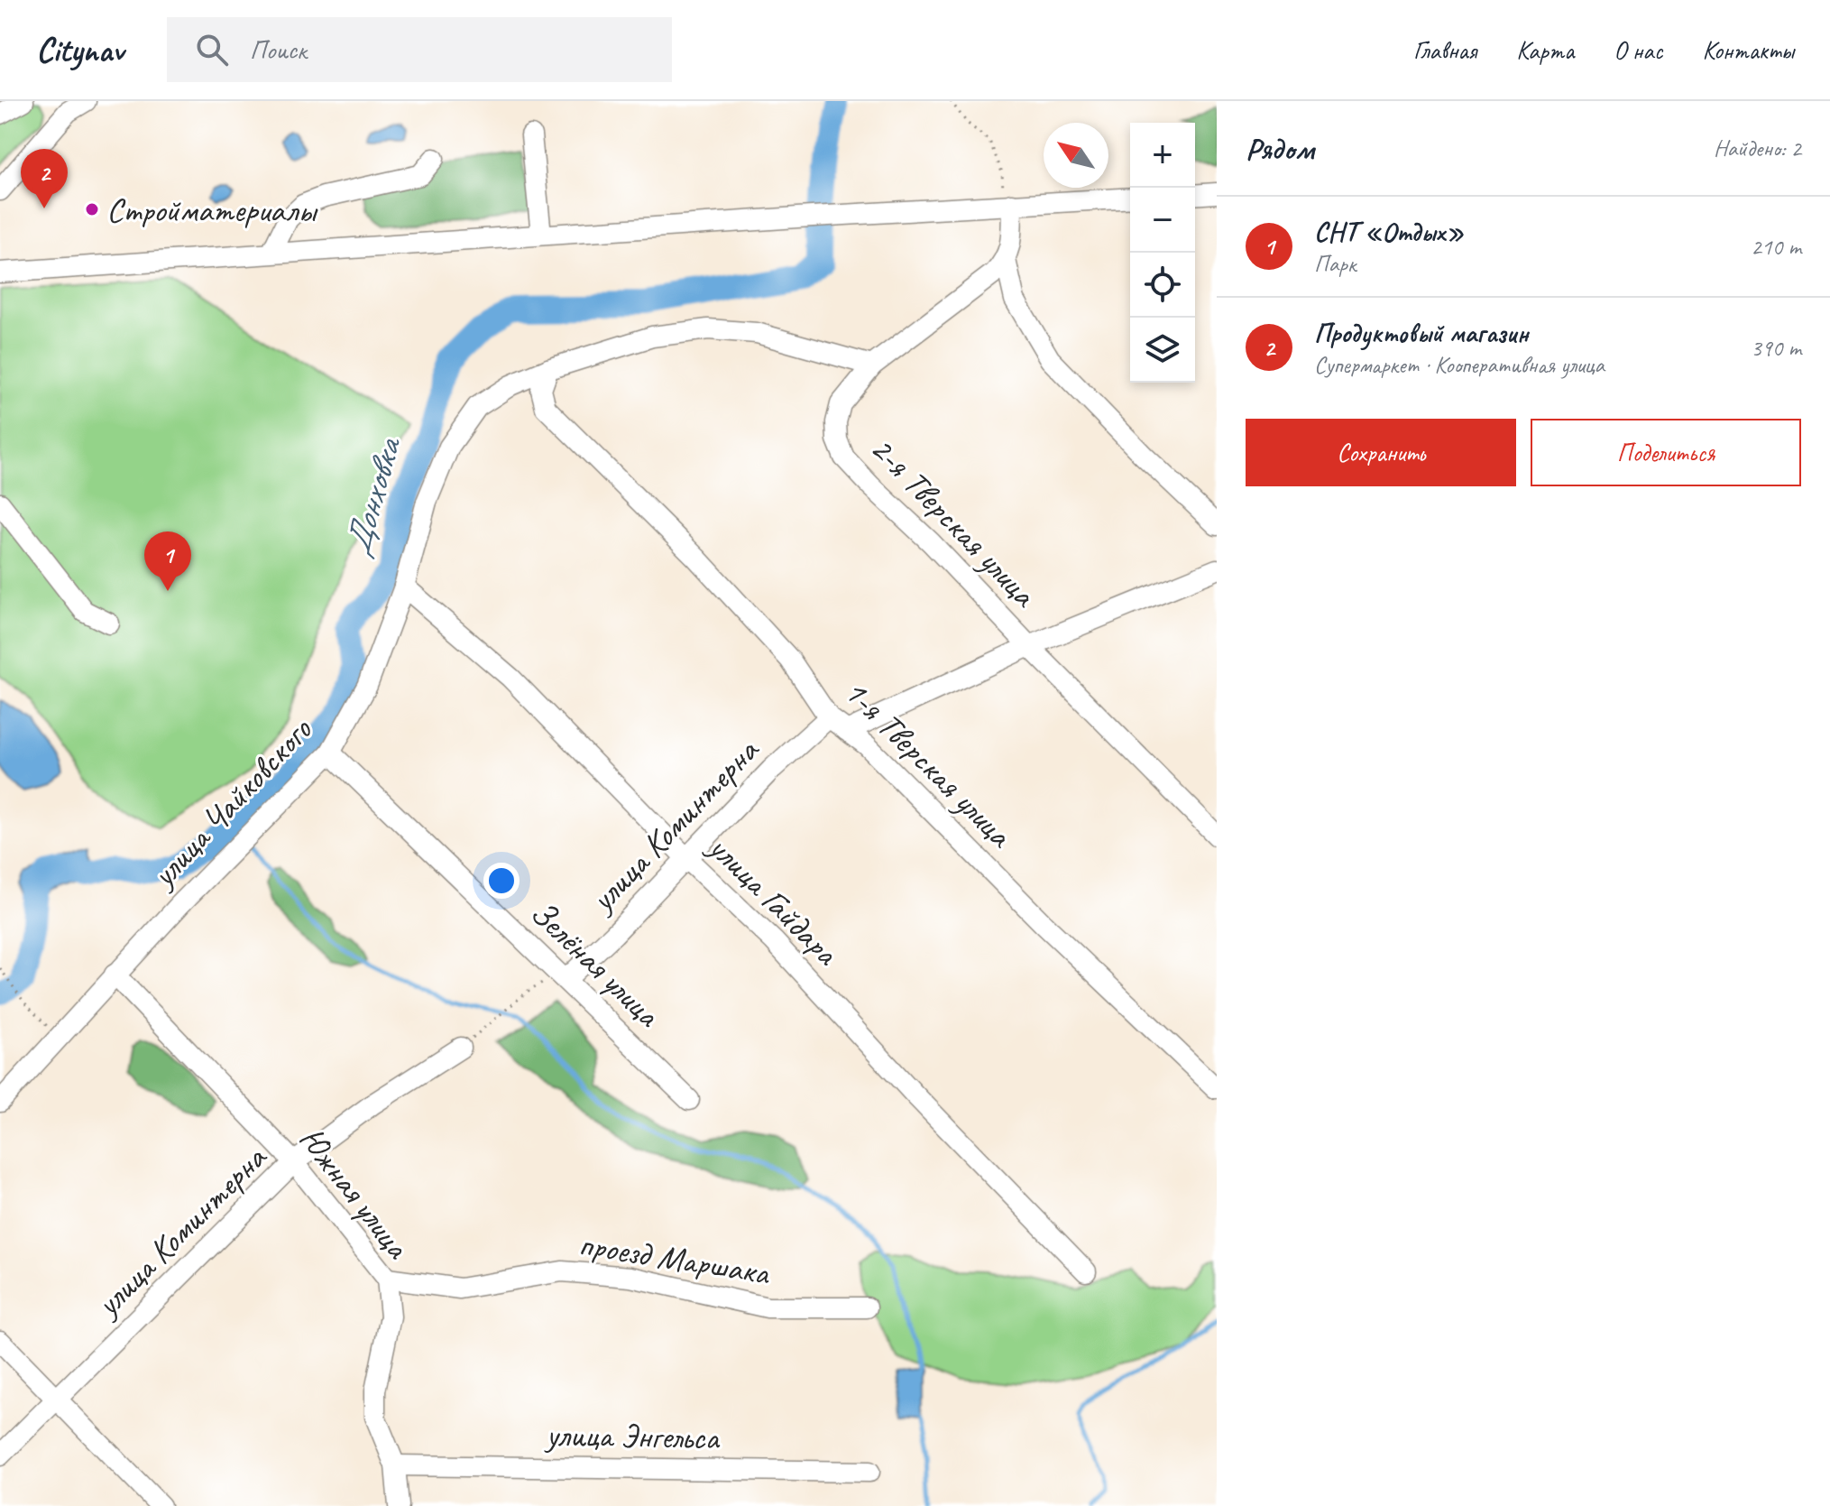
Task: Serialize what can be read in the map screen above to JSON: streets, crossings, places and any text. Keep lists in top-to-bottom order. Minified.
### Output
{"streets":{"street":["2-я Тверская улица","1-я Тверская улица","улица Чайковского","улица Коминтерна","улица Гайдара","Зелёная улица","Южная улица","проезд Маршака","улица Энгельса"]},"crossings":[["2-я Тверская улица","улица Чайковского"],["1-я Тверская улица","улица Чайковского"],["1-я Тверская улица","улица Коминтерна"],["улица Чайковского","улица Гайдара"],["улица Чайковского","Зелёная улица"],["улица Чайковского","Южная улица"],["улица Коминтерна","улица Гайдара"],["улица Коминтерна","Зелёная улица"],["улица Коминтерна","Южная улица"],["Южная улица","проезд Маршака"],["Южная улица","улица Энгельса"]],"water":["Донховка"],"places":["Стройматериалы"],"north":"top left","page":{"header":"Citynav","search":"Поиск","nav":["Главная","Карта","О нас","Контакты"],"heading":["Рядом","Найдено: 2"],"map_buttons":["+","−"],"pins":["2","1"],"list":[{"mark":"1","name":"СНТ «Отдых»","note":"Парк","value":"210 m"},{"mark":"2","name":"Продуктовый магазин","note":"Супермаркет · Кооперативная улица","value":"390 m"}],"buttons":["Сохранить","Поделиться"]}}
